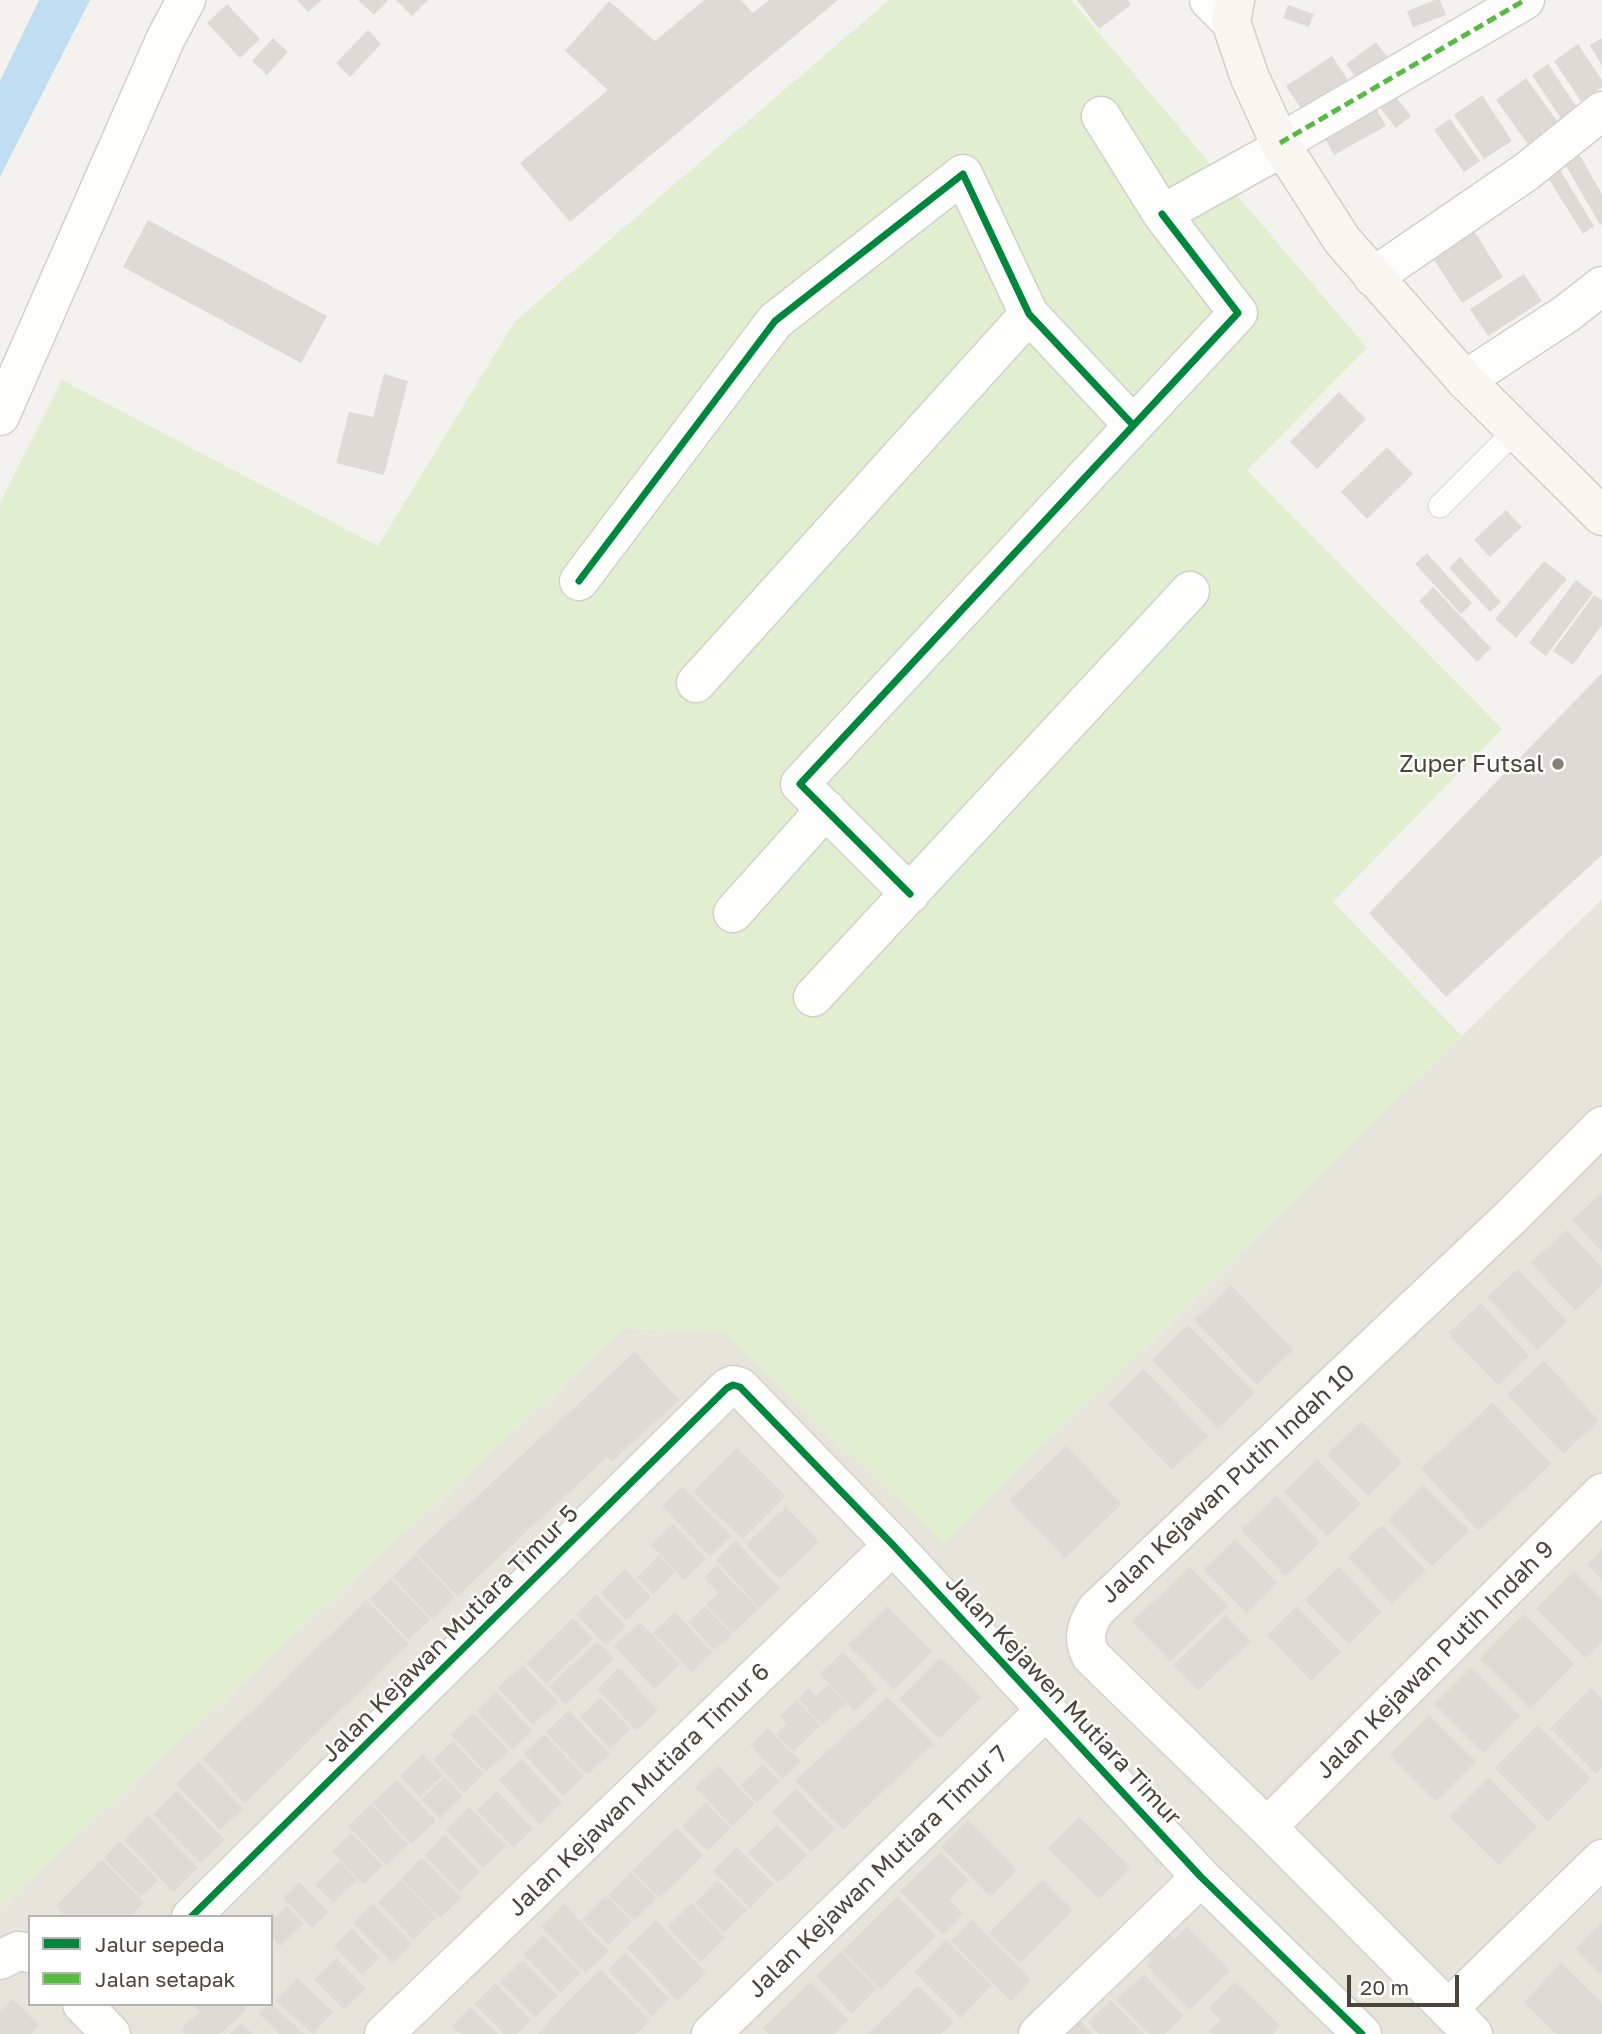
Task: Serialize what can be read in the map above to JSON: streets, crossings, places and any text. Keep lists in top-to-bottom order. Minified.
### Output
{"streets":{"street":["Jalan Kejawan Putih Indah 10","Jalan Kejawan Mutiara Timur 5","Jalan Kejawan Putih Indah 9","Jalan Kejawen Mutiara Timur","Jalan Kejawan Mutiara Timur 6","Jalan Kejawan Mutiara Timur 7"]},"crossings":[["Jalan Kejawan Putih Indah 10","Jalan Kejawan Putih Indah 9"],["Jalan Kejawan Mutiara Timur 5","Jalan Kejawen Mutiara Timur"],["Jalan Kejawen Mutiara Timur","Jalan Kejawan Mutiara Timur 6"],["Jalan Kejawen Mutiara Timur","Jalan Kejawan Mutiara Timur 7"]],"places":["Zuper Futsal"],"legend":["Jalur sepeda","Jalan setapak"],"scale_bar":"20 m"}
